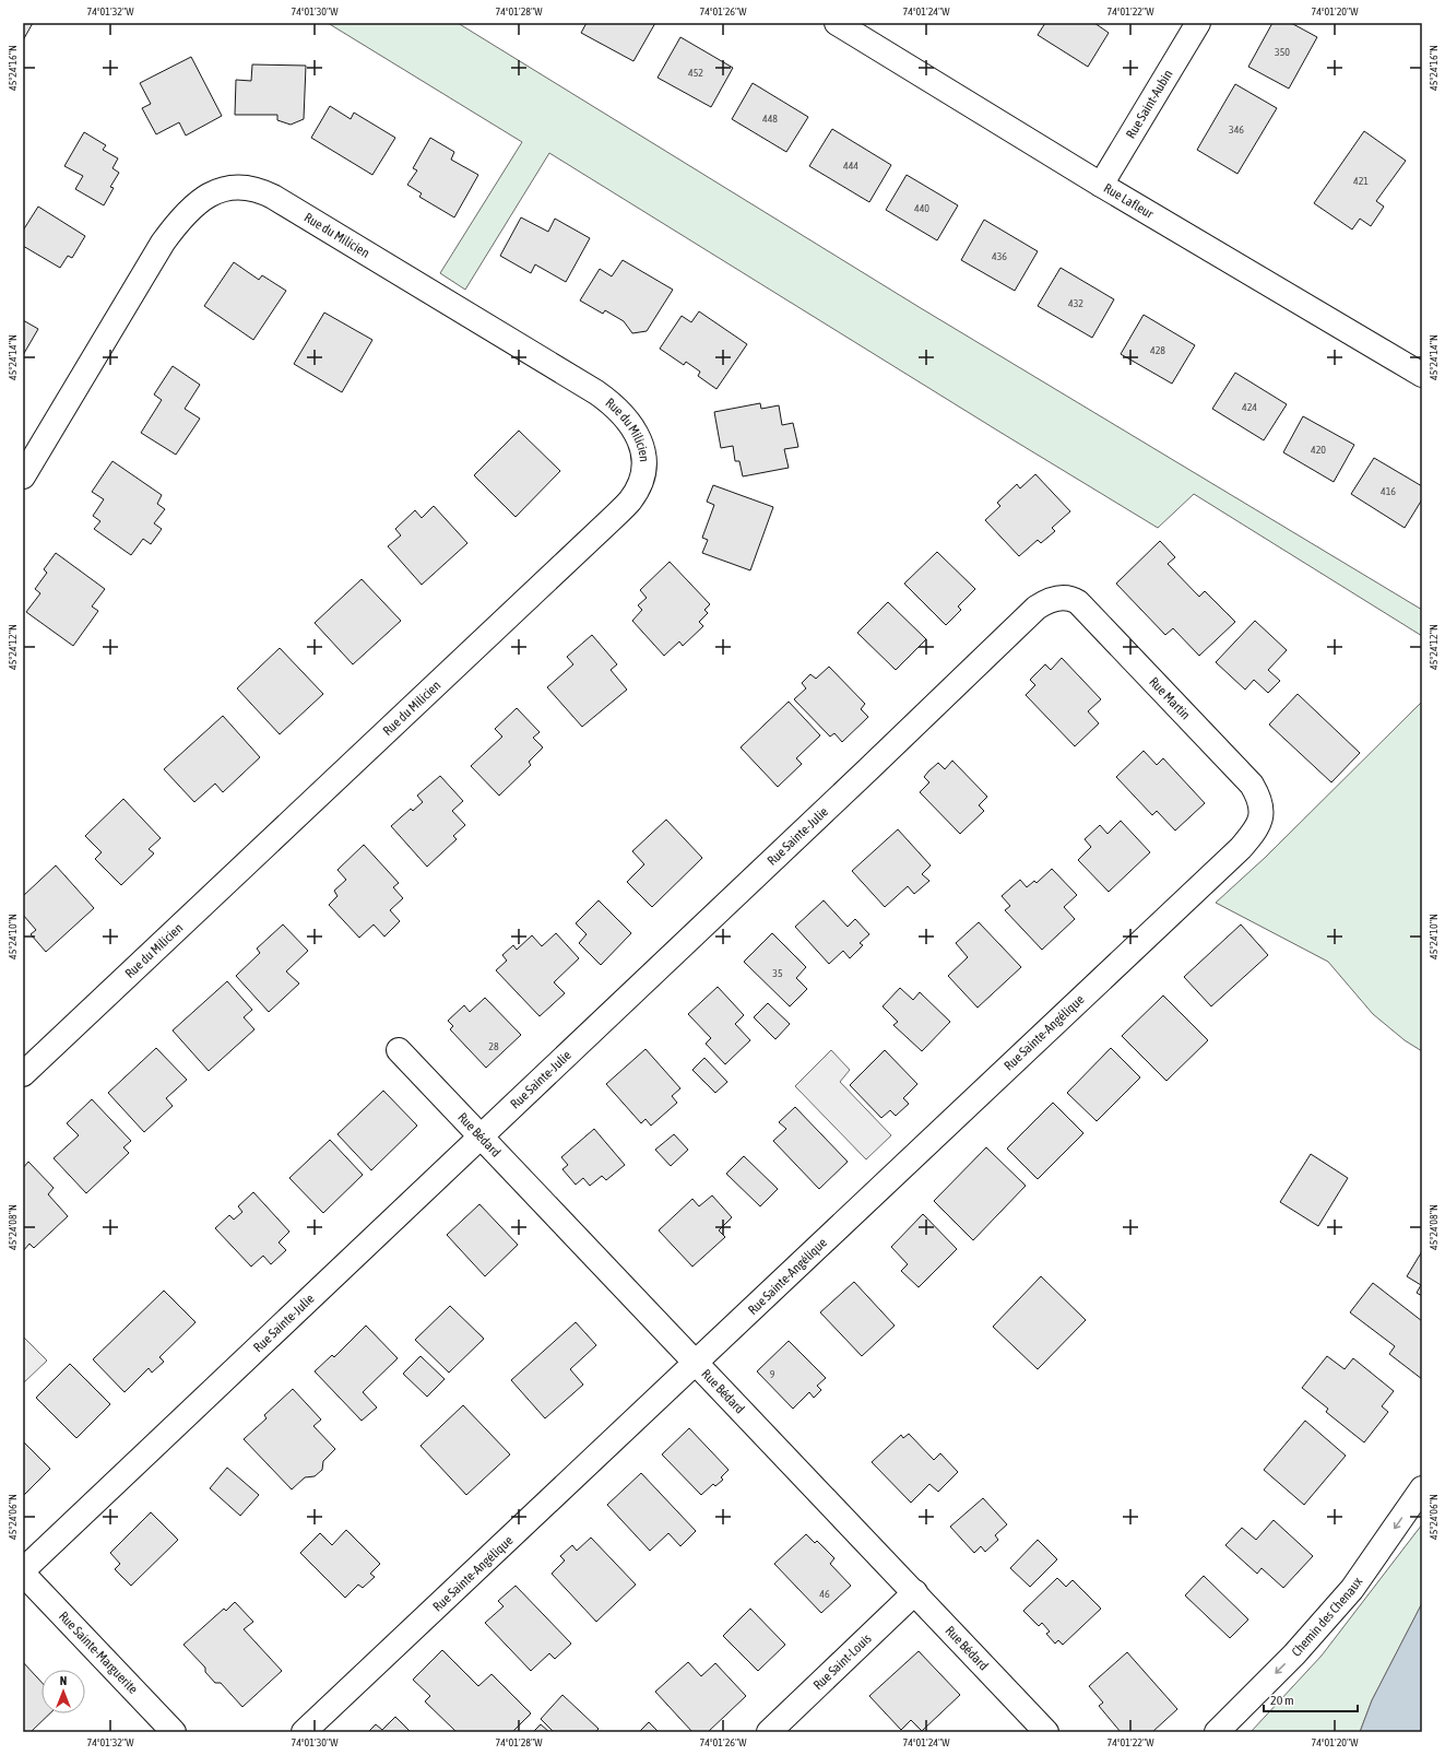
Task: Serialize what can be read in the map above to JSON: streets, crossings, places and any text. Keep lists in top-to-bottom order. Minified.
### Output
{"streets":{"street":["Rue Saint-Aubin","Rue Lafleur","Rue du Milicien","Rue Martin","Rue Sainte-Julie","Rue Sainte-Angélique","Rue Bédard","Chemin des Chenaux","Rue Sainte-Marguerite","Rue Saint-Louis"]},"crossings":[["Rue Saint-Aubin","Rue Lafleur"],["Rue Martin","Rue Sainte-Julie"],["Rue Martin","Rue Sainte-Angélique"],["Rue Sainte-Julie","Rue Bédard"],["Rue Sainte-Angélique","Rue Bédard"],["Rue Bédard","Rue Saint-Louis"]],"one_way":["Chemin des Chenaux"],"house_numbers":["350","452","448","346","444","421","440","436","432","428","424","420","416","35","28","9","46"],"scale_bar":"20 m","north":"top","coordinates":["74°01'32\"W","74°01'30\"W","74°01'28\"W","74°01'26\"W","74°01'24\"W","74°01'22\"W","74°01'20\"W","45°24'16\"N","45°24'14\"N","45°24'12\"N","45°24'10\"N","45°24'08\"N","45°24'06\"N"]}
